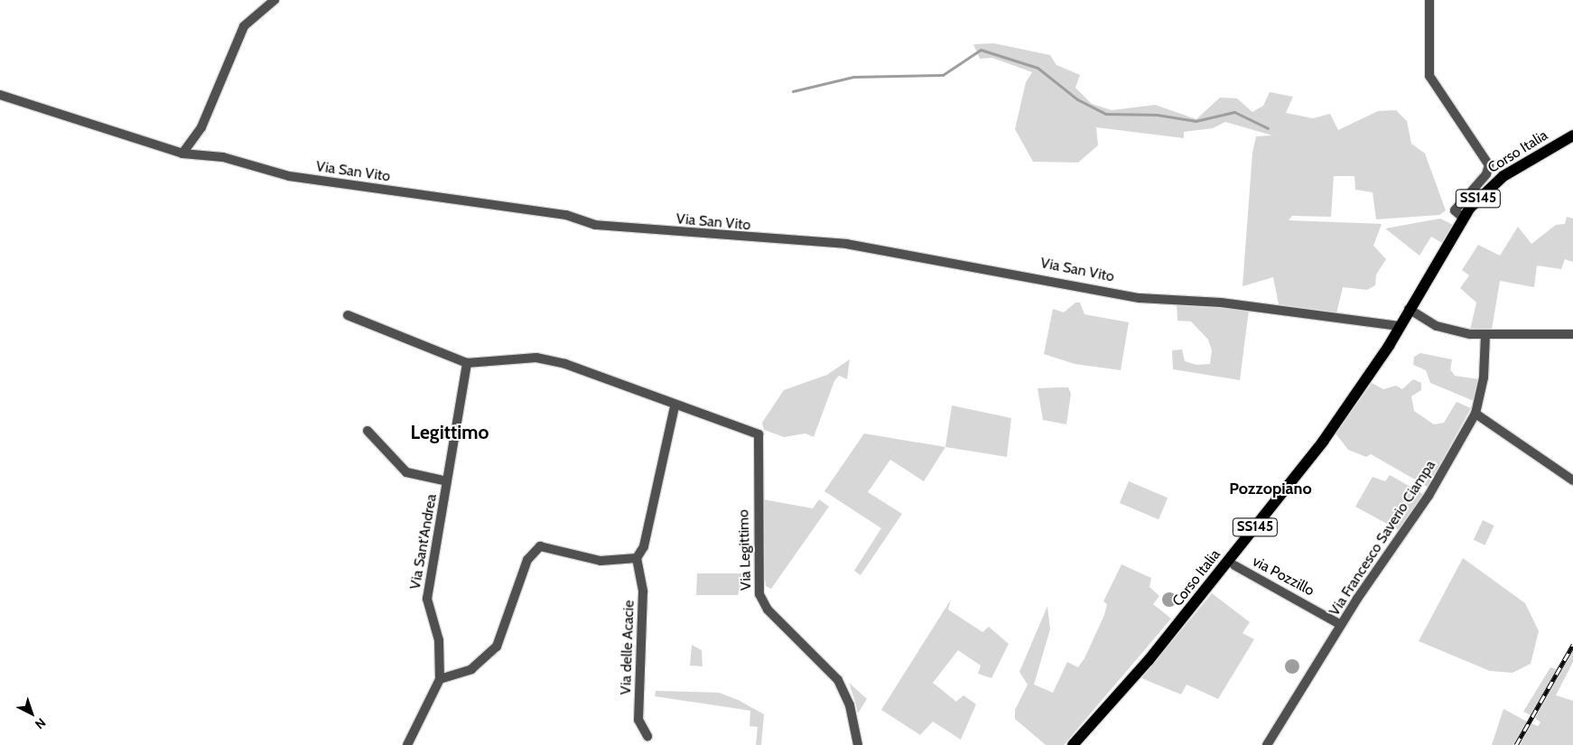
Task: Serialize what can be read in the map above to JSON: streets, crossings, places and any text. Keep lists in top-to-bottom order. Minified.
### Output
{"streets":{"main road":["Corso Italia","SS145"],"street":["Via San Vito","Via Francesco Saverio Ciampa","Via Sant'Andrea","Via Legittimo","via Pozzillo","Via delle Acacie"]},"crossings":[["Corso Italia","Via San Vito"],["Via Francesco Saverio Ciampa","via Pozzillo"]],"districts":["Legittimo","Pozzopiano"],"north":"bottom right"}
